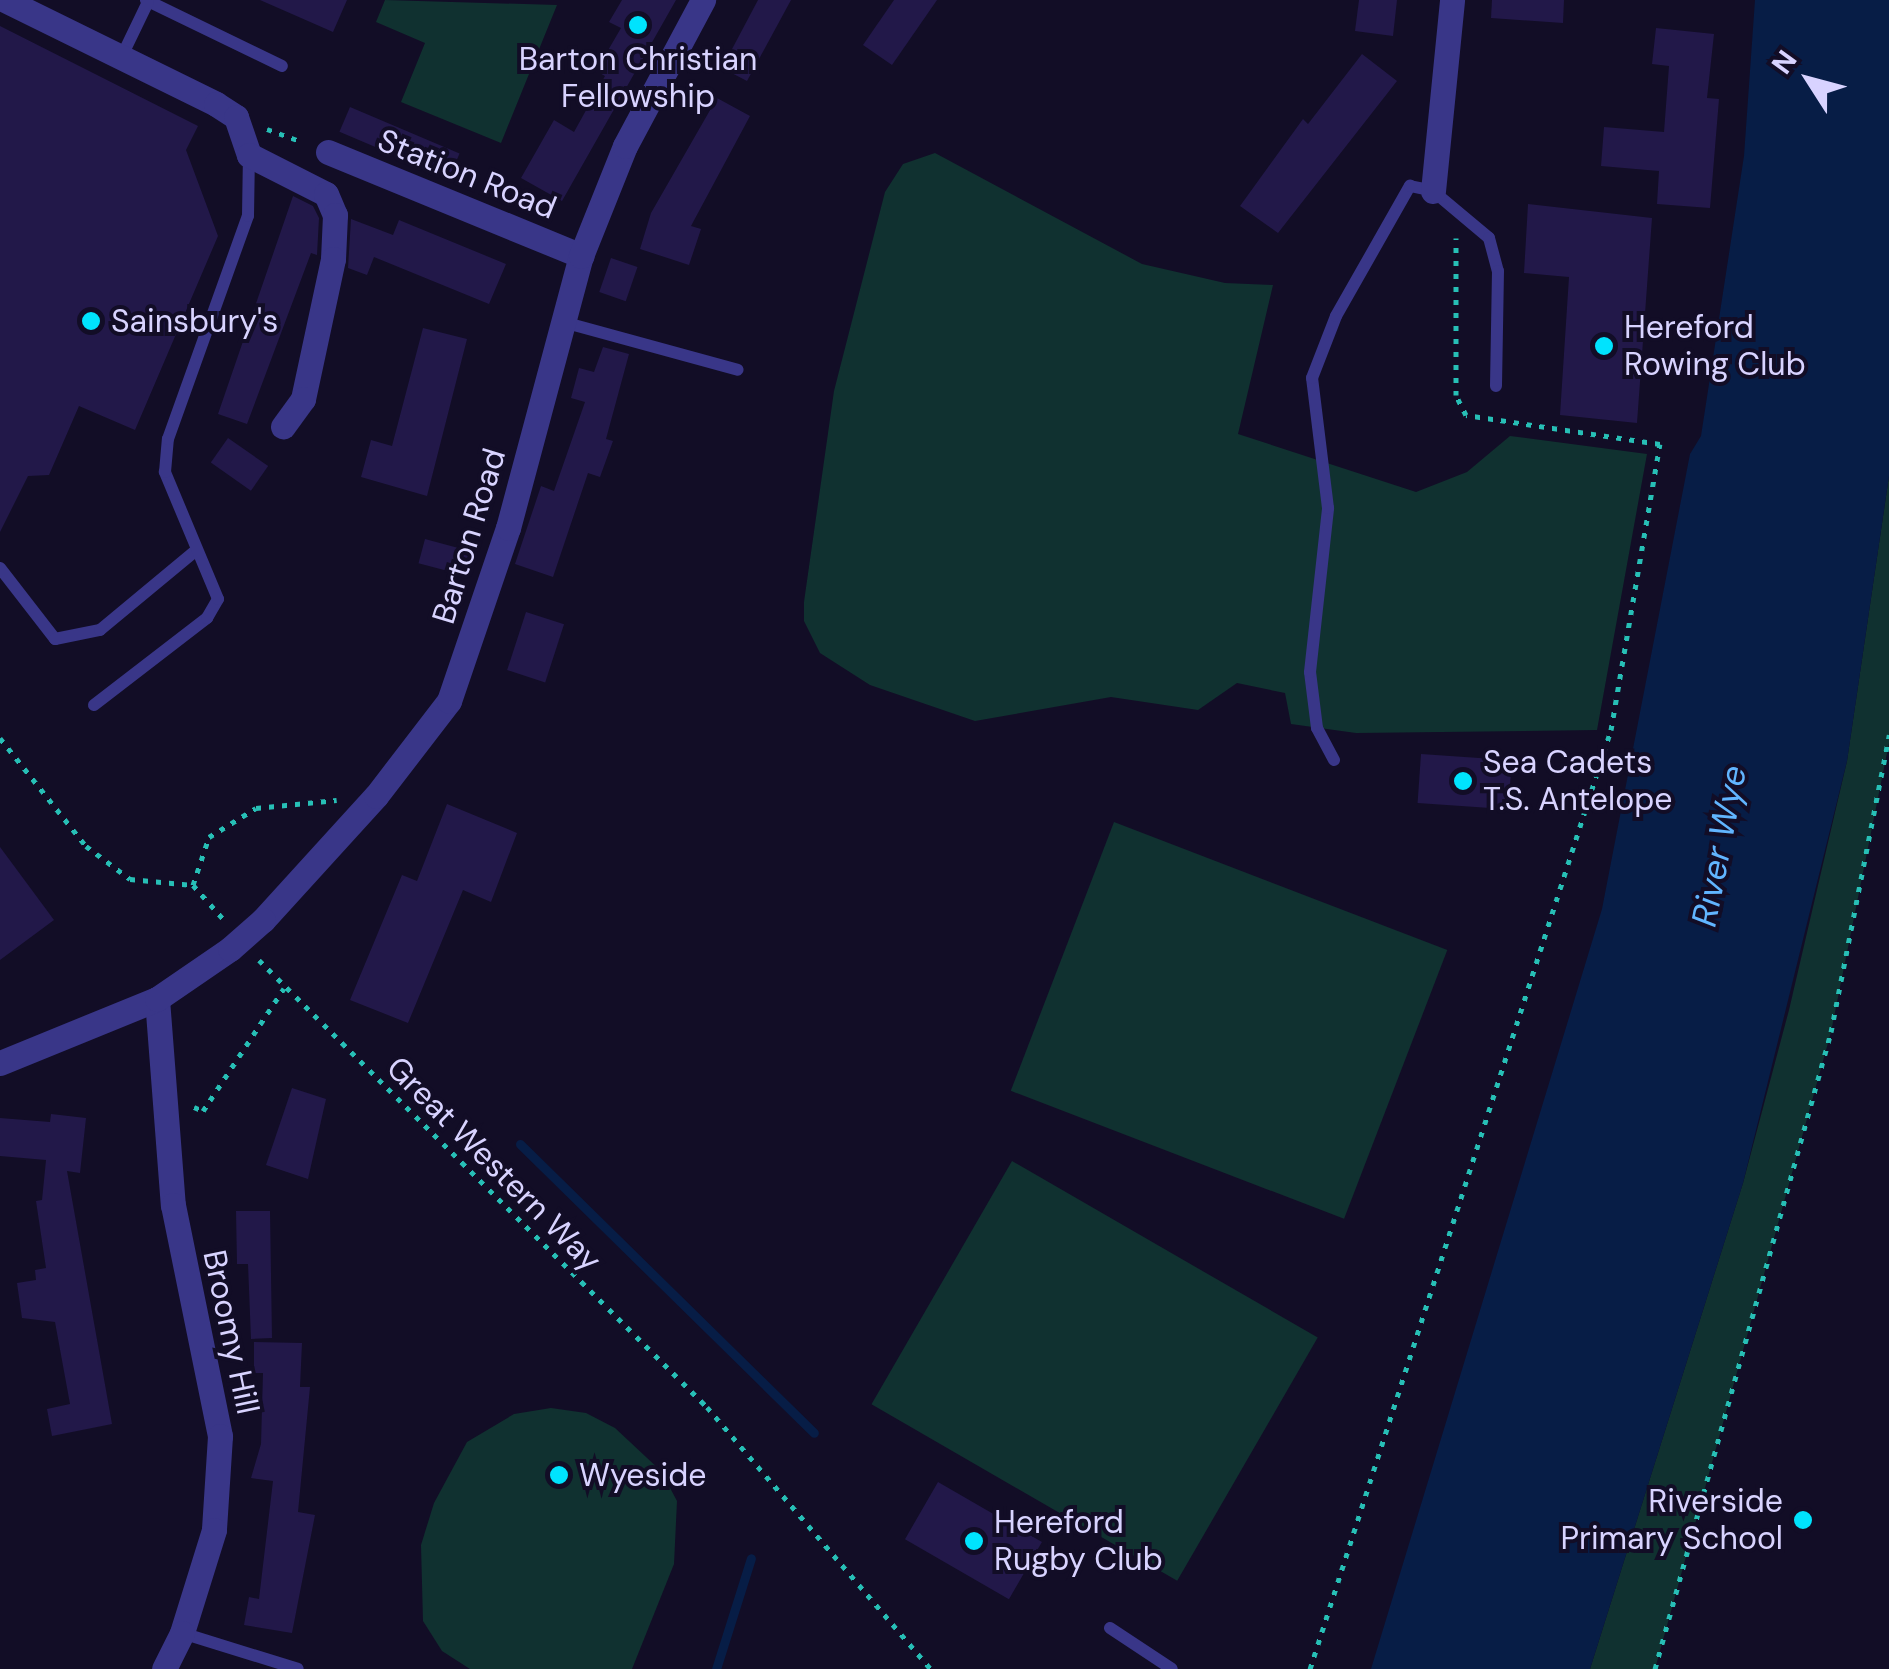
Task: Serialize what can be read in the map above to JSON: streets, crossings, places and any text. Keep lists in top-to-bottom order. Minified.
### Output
{"streets":{"street":["Station Road","Barton Road","Broomy Hill"],"path":["Great Western Way"]},"crossings":[["Station Road","Barton Road"],["Barton Road","Broomy Hill"]],"water":["River Wye"],"places":["Barton Christian Fellowship","Sainsbury's","Hereford Rowing Club","Sea Cadets T.S. Antelope","Wyeside","Riverside Primary School","Hereford Rugby Club"],"north":"top left"}
